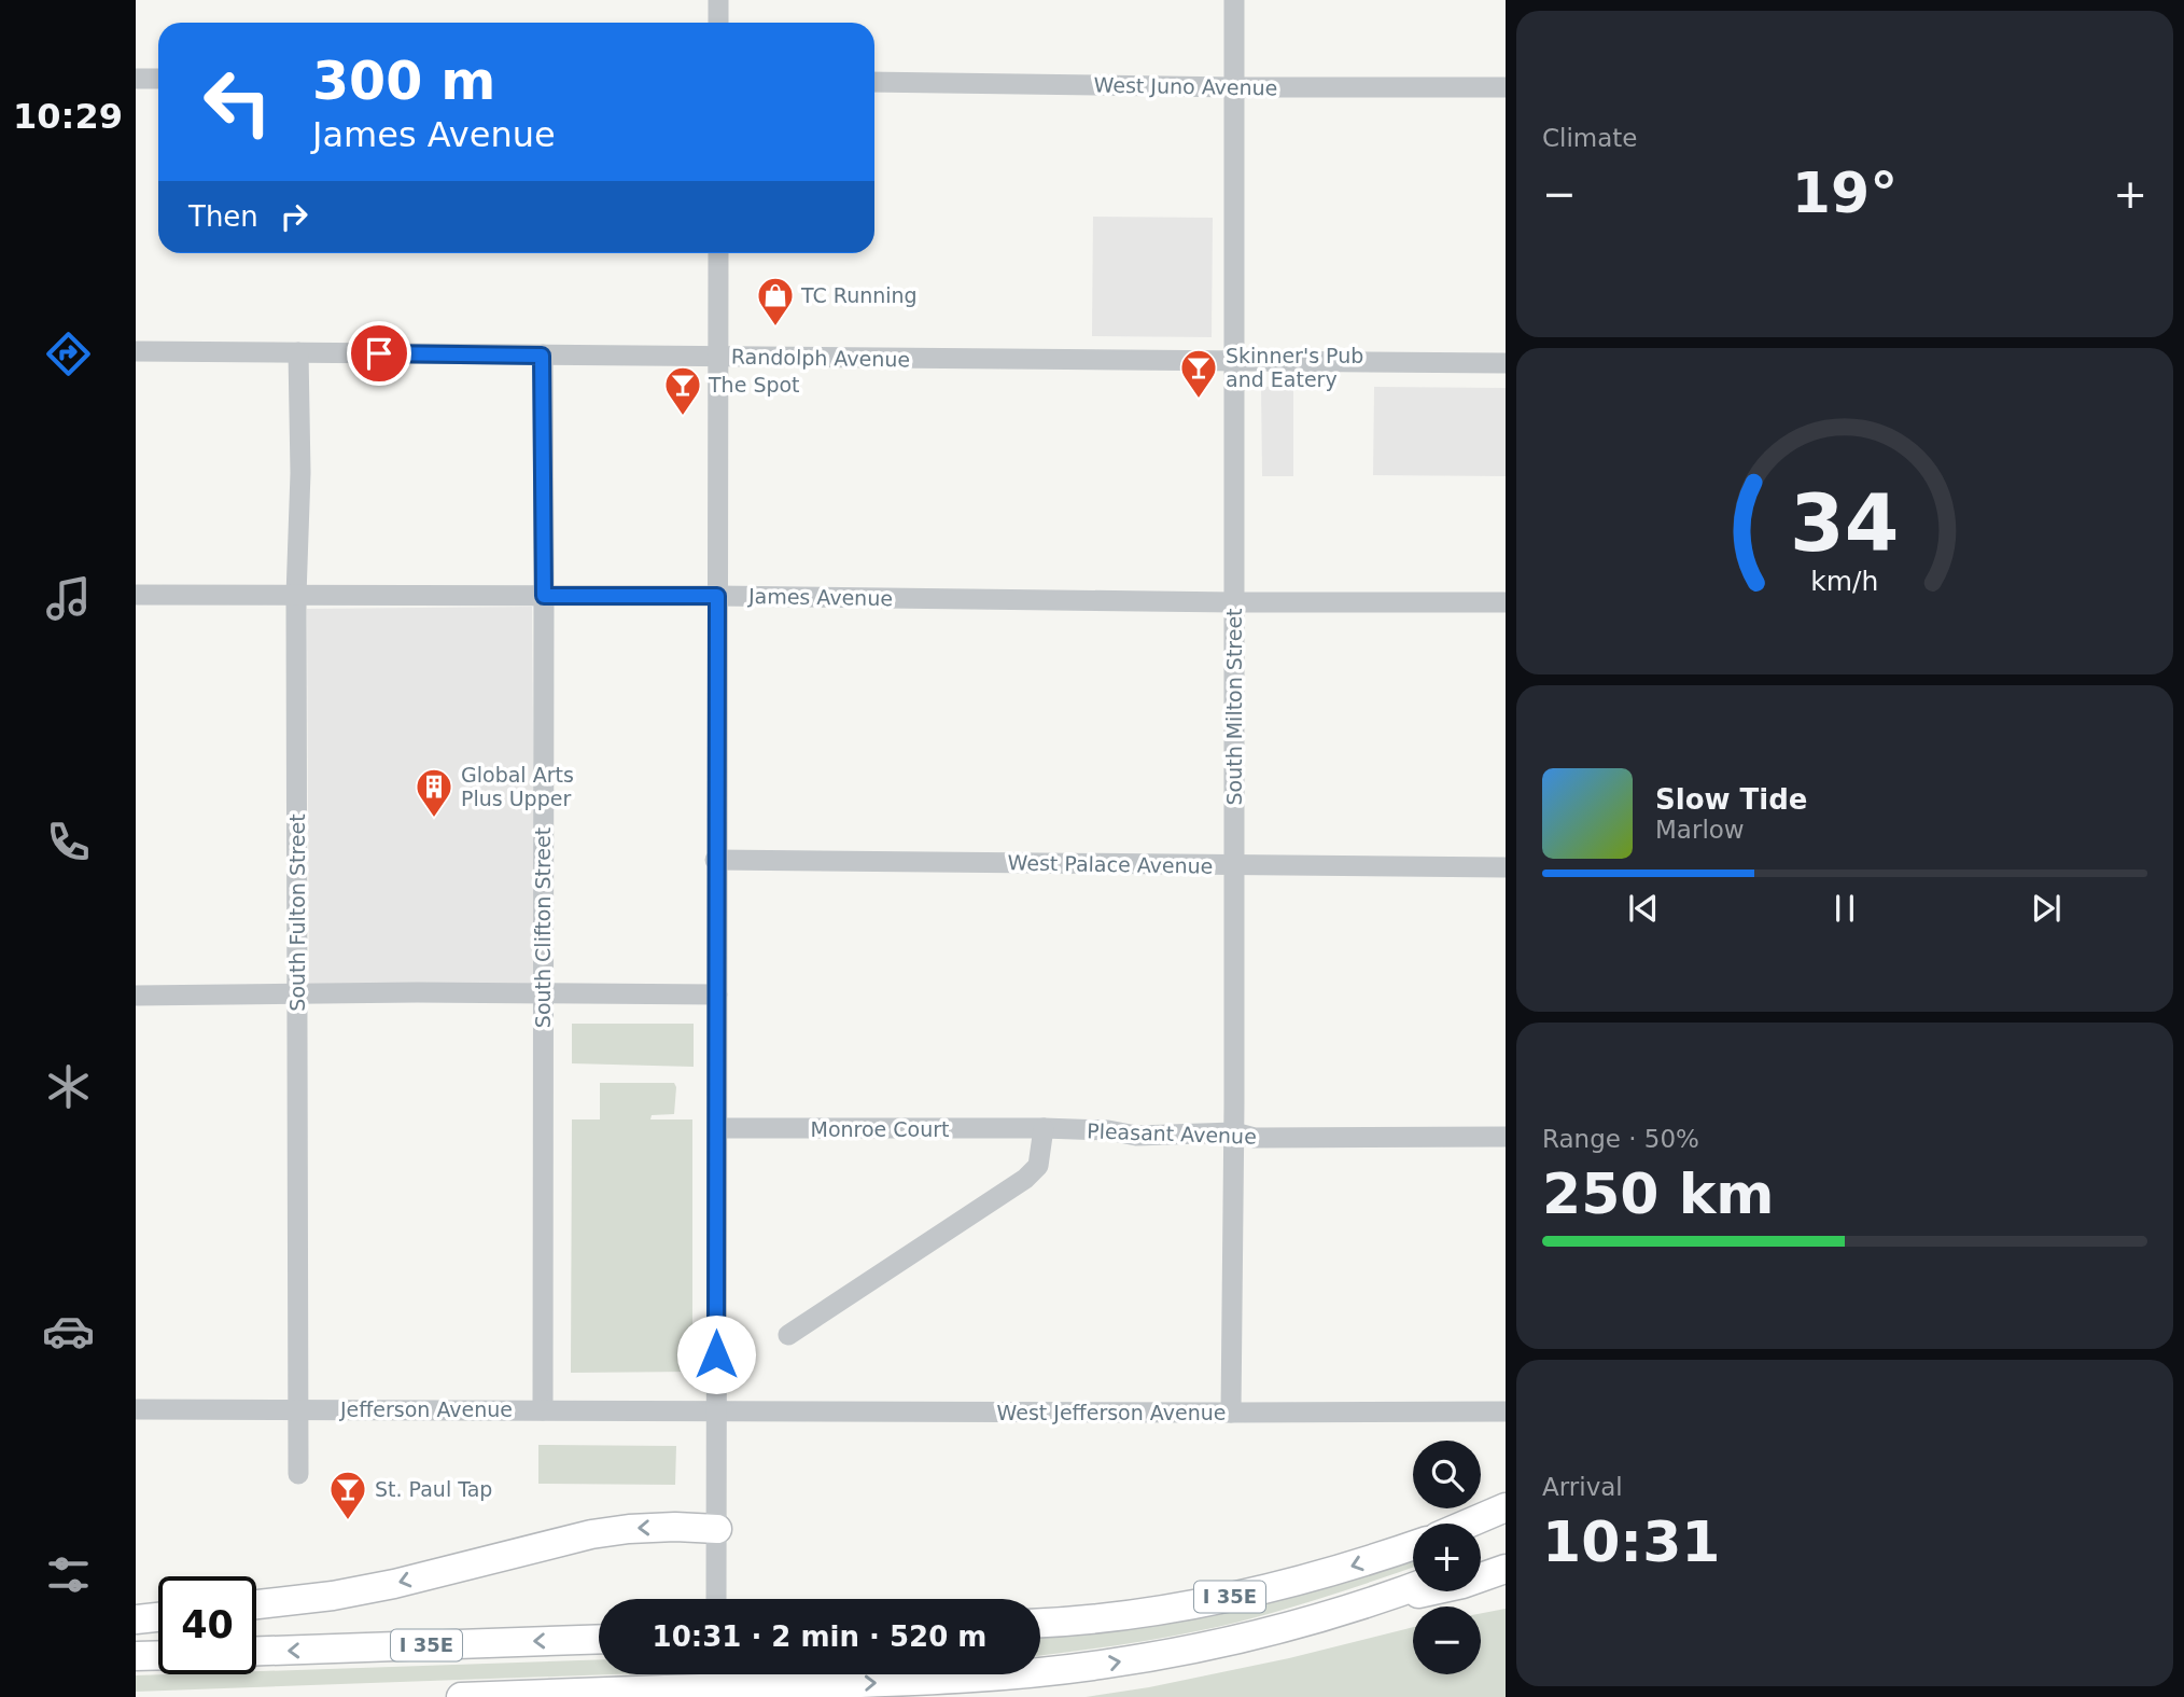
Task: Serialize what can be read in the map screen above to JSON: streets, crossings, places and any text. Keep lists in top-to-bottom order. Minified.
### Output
{"streets":{"highway":["I 35E"],"street":["West Juno Avenue","Randolph Avenue","James Avenue","South Milton Street","West Palace Avenue","South Fulton Street","South Clifton Street","Monroe Court","Pleasant Avenue","Jefferson Avenue","West Jefferson Avenue"]},"crossings":[["West Juno Avenue","South Milton Street"],["Randolph Avenue","South Milton Street"],["Randolph Avenue","South Fulton Street"],["Randolph Avenue","South Clifton Street"],["James Avenue","South Milton Street"],["James Avenue","South Fulton Street"],["James Avenue","South Clifton Street"],["South Milton Street","West Palace Avenue"],["South Milton Street","Pleasant Avenue"],["South Milton Street","West Jefferson Avenue"],["South Fulton Street","Jefferson Avenue"],["South Clifton Street","Jefferson Avenue"],["Monroe Court","Pleasant Avenue"],["Jefferson Avenue","West Jefferson Avenue"]],"places":{"shop":["TC Running"],"bar":["Skinner's Pub and Eatery","The Spot","St. Paul Tap"],"building":["Global Arts Plus Upper"]},"page":{"tabs":"10:29","tile":["Climate",["Range · 50%","250 km"],["Arrival","10:31"]],"turn":["300 m","James Avenue"],"heat":["−","19°","+"],"then":"Then","song":["Slow Tide","Marlow"],"map_buttons":["+","−"],"limit":"40","trip":"10:31 · 2 min · 520 m","gauge":["34","km/h"]}}
